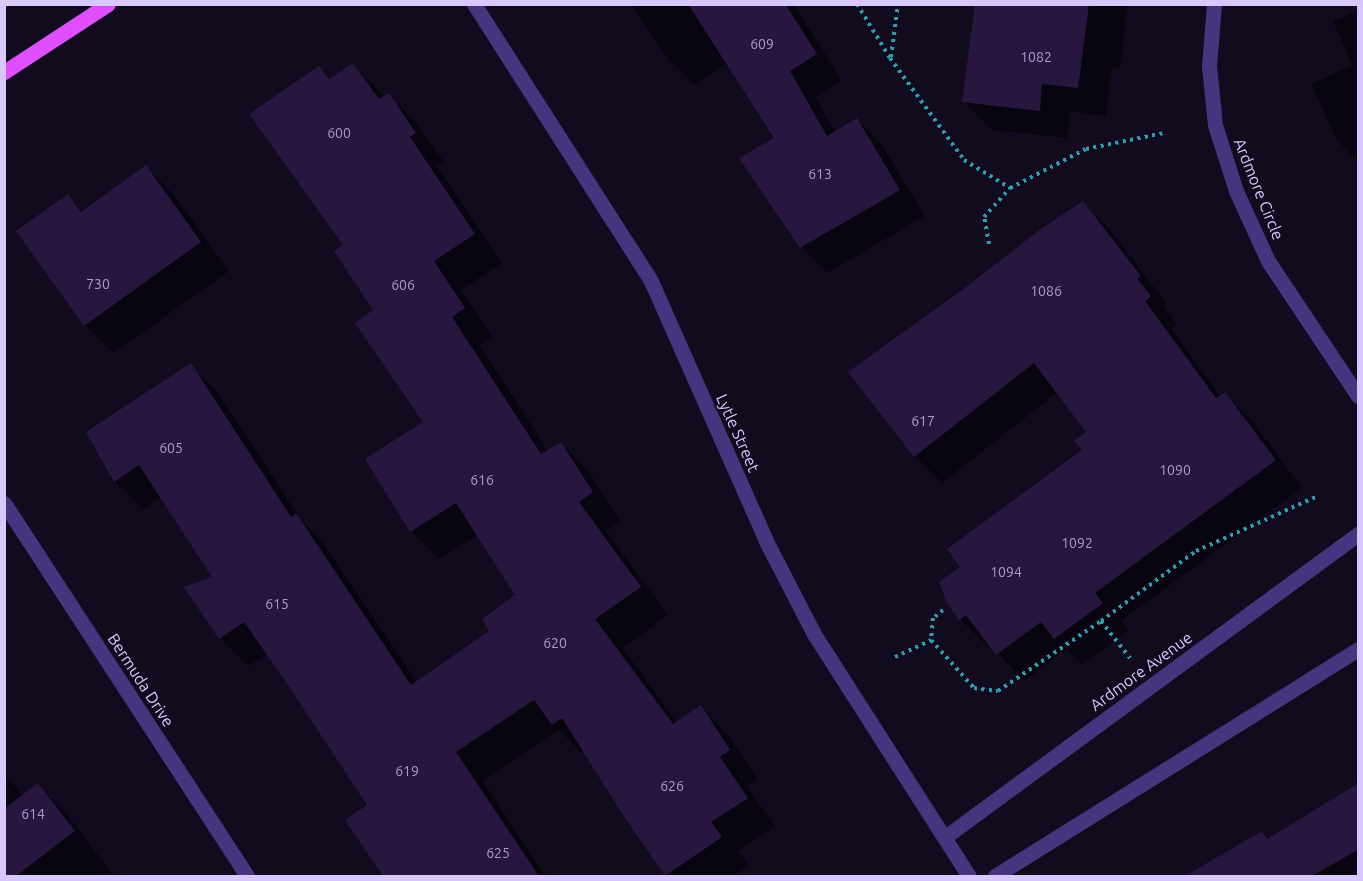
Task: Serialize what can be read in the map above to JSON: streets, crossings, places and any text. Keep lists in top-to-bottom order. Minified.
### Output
{"streets":{"street":["Ardmore Circle","Lytle Street","Ardmore Avenue","Bermuda Drive"]},"crossings":[["Lytle Street","Ardmore Avenue"]],"house_numbers":["609","1082","600","613","730","606","1086","617","605","1090","616","1092","1094","615","620","619","626","614","625"]}
